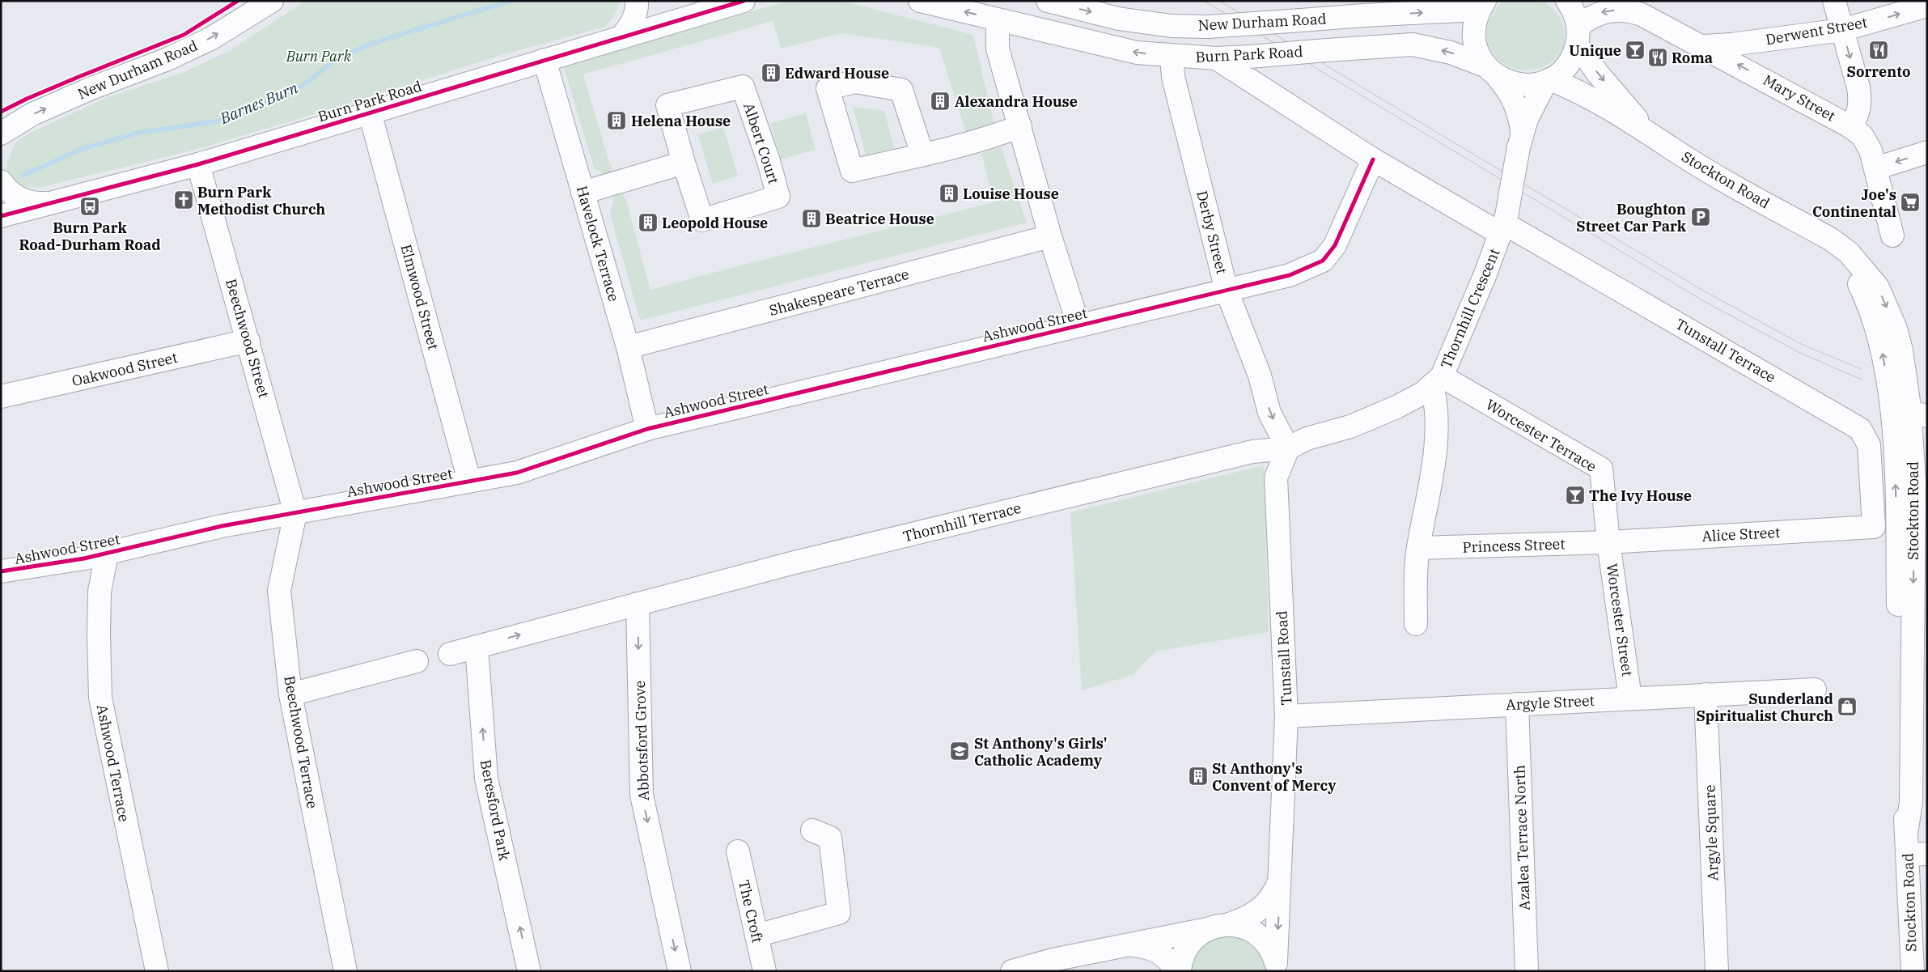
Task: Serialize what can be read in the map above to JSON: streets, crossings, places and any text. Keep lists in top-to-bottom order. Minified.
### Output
{"streets":{"main road":["New Durham Road","Derwent Street","Burn Park Road","Mary Street","Albert Court","Stockton Road","Derby Street","Havelock Terrace","Shakespeare Terrace","Elmwood Street","Thornhill Crescent","Ashwood Street","Beechwood Street","Tunstall Terrace","Oakwood Street","Worcester Terrace","Thornhill Terrace","Alice Street","Princess Street","Worcester Street","Tunstall Road","Argyle Street","Abbotsford Grove","Beechwood Terrace","Ashwood Terrace","Beresford Park","Argyle Square","Azalea Terrace North","The Croft"]},"crossings":[["Derwent Street","Mary Street"],["Burn Park Road","Stockton Road"],["Burn Park Road","Derby Street"],["Burn Park Road","Havelock Terrace"],["Burn Park Road","Elmwood Street"],["Burn Park Road","Beechwood Street"],["Burn Park Road","Tunstall Terrace"],["Mary Street","Stockton Road"],["Derby Street","Thornhill Crescent"],["Derby Street","Ashwood Street"],["Derby Street","Thornhill Terrace"],["Derby Street","Tunstall Road"],["Havelock Terrace","Shakespeare Terrace"],["Havelock Terrace","Ashwood Street"],["Elmwood Street","Ashwood Street"],["Thornhill Crescent","Tunstall Terrace"],["Thornhill Crescent","Worcester Terrace"],["Thornhill Crescent","Thornhill Terrace"],["Thornhill Crescent","Tunstall Road"],["Ashwood Street","Beechwood Street"],["Ashwood Street","Tunstall Terrace"],["Ashwood Street","Beechwood Terrace"],["Ashwood Street","Ashwood Terrace"],["Beechwood Street","Oakwood Street"],["Beechwood Street","Beechwood Terrace"],["Tunstall Terrace","Alice Street"],["Worcester Terrace","Alice Street"],["Worcester Terrace","Princess Street"],["Worcester Terrace","Worcester Street"],["Thornhill Terrace","Tunstall Road"],["Thornhill Terrace","Abbotsford Grove"],["Thornhill Terrace","Beresford Park"],["Alice Street","Princess Street"],["Alice Street","Worcester Street"],["Princess Street","Worcester Street"],["Worcester Street","Argyle Street"],["Tunstall Road","Argyle Street"],["Argyle Street","Argyle Square"],["Argyle Street","Azalea Terrace North"]],"one_way":["New Durham Road","Burn Park Road","Mary Street","Derby Street","Abbotsford Grove","Beresford Park"],"water":["Barnes Burn"],"parks":["Burn Park"],"places":{"bar":["Unique","The Ivy House"],"restaurant":["Sorrento","Roma"],"building":["Edward House","Alexandra House","Helena House","Louise House","Beatrice House","Leopold House","St Anthony's Convent of Mercy"],"church":["Burn Park Methodist Church"],"supermarket":["Joe's Continental"],"bus stop":["Burn Park Road-Durham Road"],"parking":["Boughton Street Car Park"],"shop":["Sunderland Spiritualist Church"],"school or university":["St Anthony's Girls' Catholic Academy"]}}
